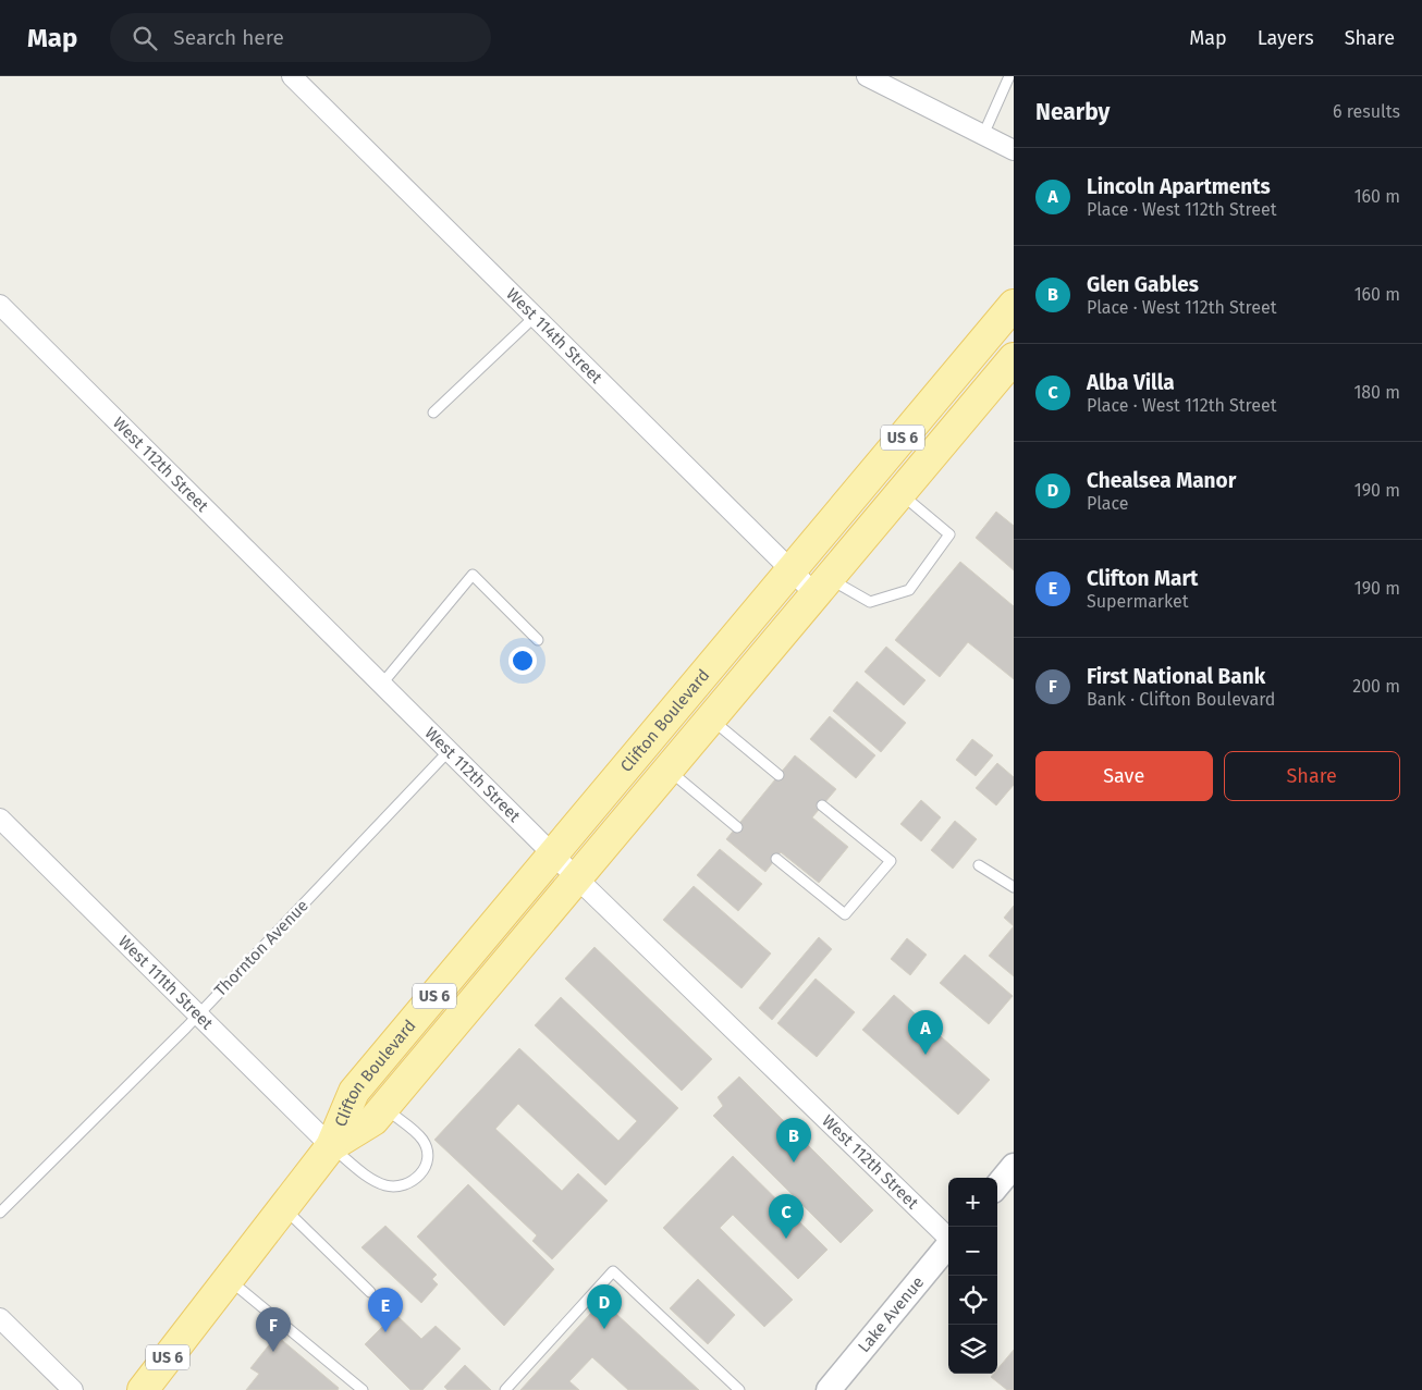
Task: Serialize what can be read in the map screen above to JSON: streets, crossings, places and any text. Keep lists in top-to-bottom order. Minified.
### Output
{"streets":{"main road":["US 6","Clifton Boulevard"],"street":["West 114th Street","West 112th Street","West 111th Street","Lake Avenue"],"lane":["Thornton Avenue"]},"crossings":[["West 114th Street","Clifton Boulevard"],["West 112th Street","Clifton Boulevard"],["West 112th Street","Thornton Avenue"],["Clifton Boulevard","West 111th Street"],["Thornton Avenue","West 111th Street"]],"page":{"header":"Map","search":"Search here","nav":["Map","Layers","Share"],"heading":["Nearby","6 results"],"list":[{"mark":"A","name":"Lincoln Apartments","note":"Place · West 112th Street","value":"160 m"},{"mark":"B","name":"Glen Gables","note":"Place · West 112th Street","value":"160 m"},{"mark":"C","name":"Alba Villa","note":"Place · West 112th Street","value":"180 m"},{"mark":"D","name":"Chealsea Manor","note":"Place","value":"190 m"},{"mark":"E","name":"Clifton Mart","note":"Supermarket","value":"190 m"},{"mark":"F","name":"First National Bank","note":"Bank · Clifton Boulevard","value":"200 m"}],"buttons":["Save","Share"],"pins":["A","B","C","D","E","F"],"map_buttons":["+","−"]}}
